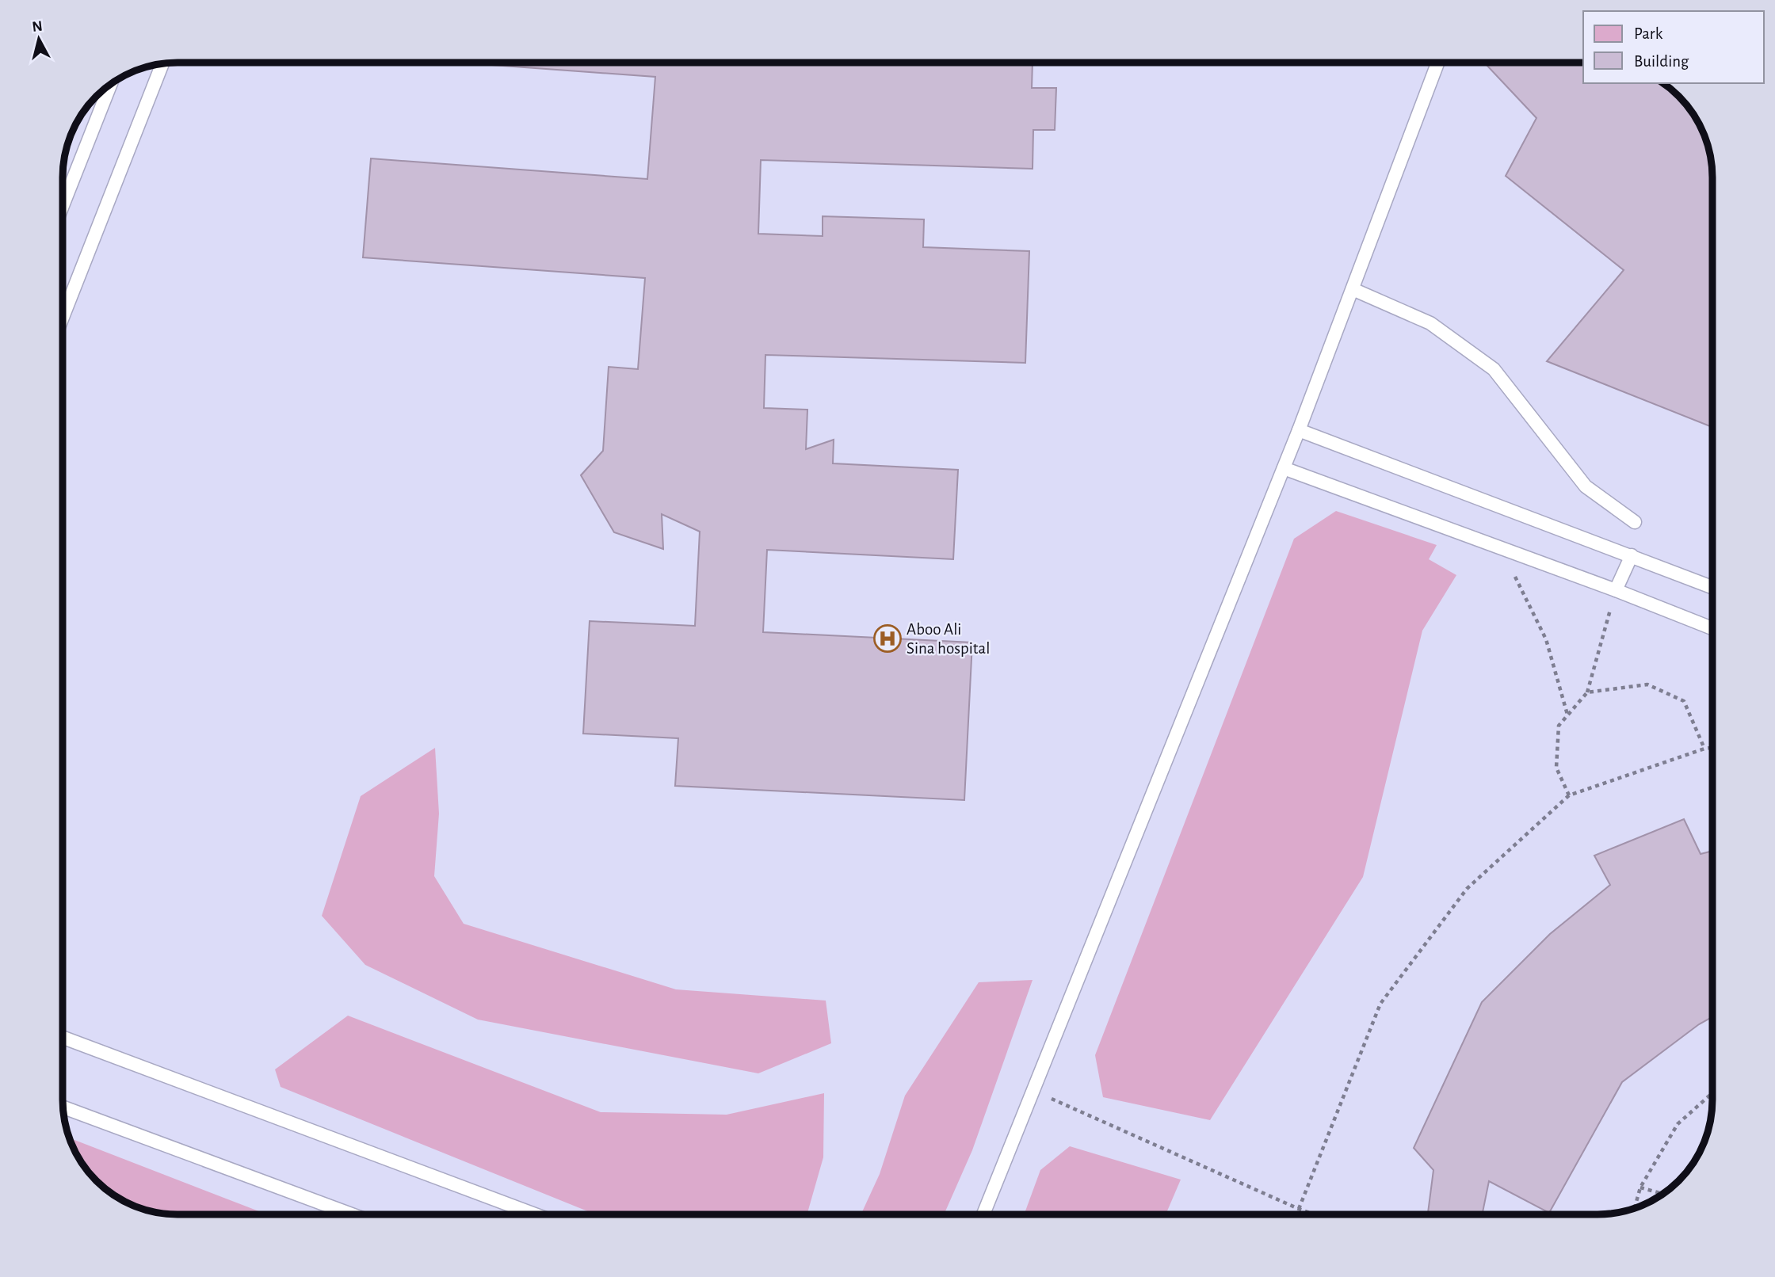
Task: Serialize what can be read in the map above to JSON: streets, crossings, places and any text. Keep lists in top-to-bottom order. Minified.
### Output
{"places":{"hospital":["Aboo Ali Sina hospital"]},"legend":["Park","Building"],"north":"top"}
